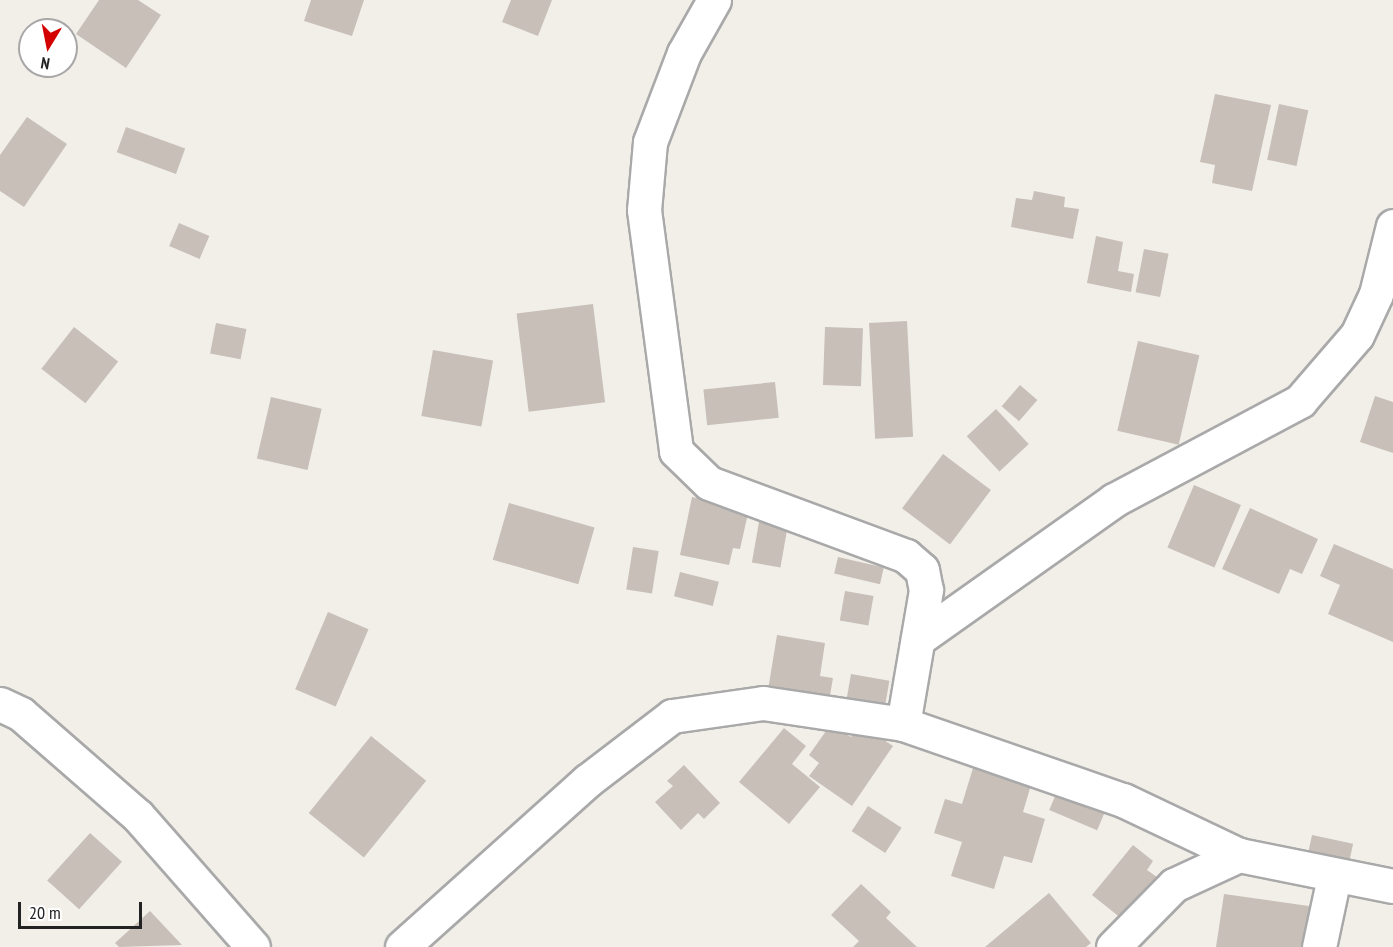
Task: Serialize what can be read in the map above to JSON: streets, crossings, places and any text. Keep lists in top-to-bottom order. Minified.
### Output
{"scale_bar":"20 m","north":"bottom"}
